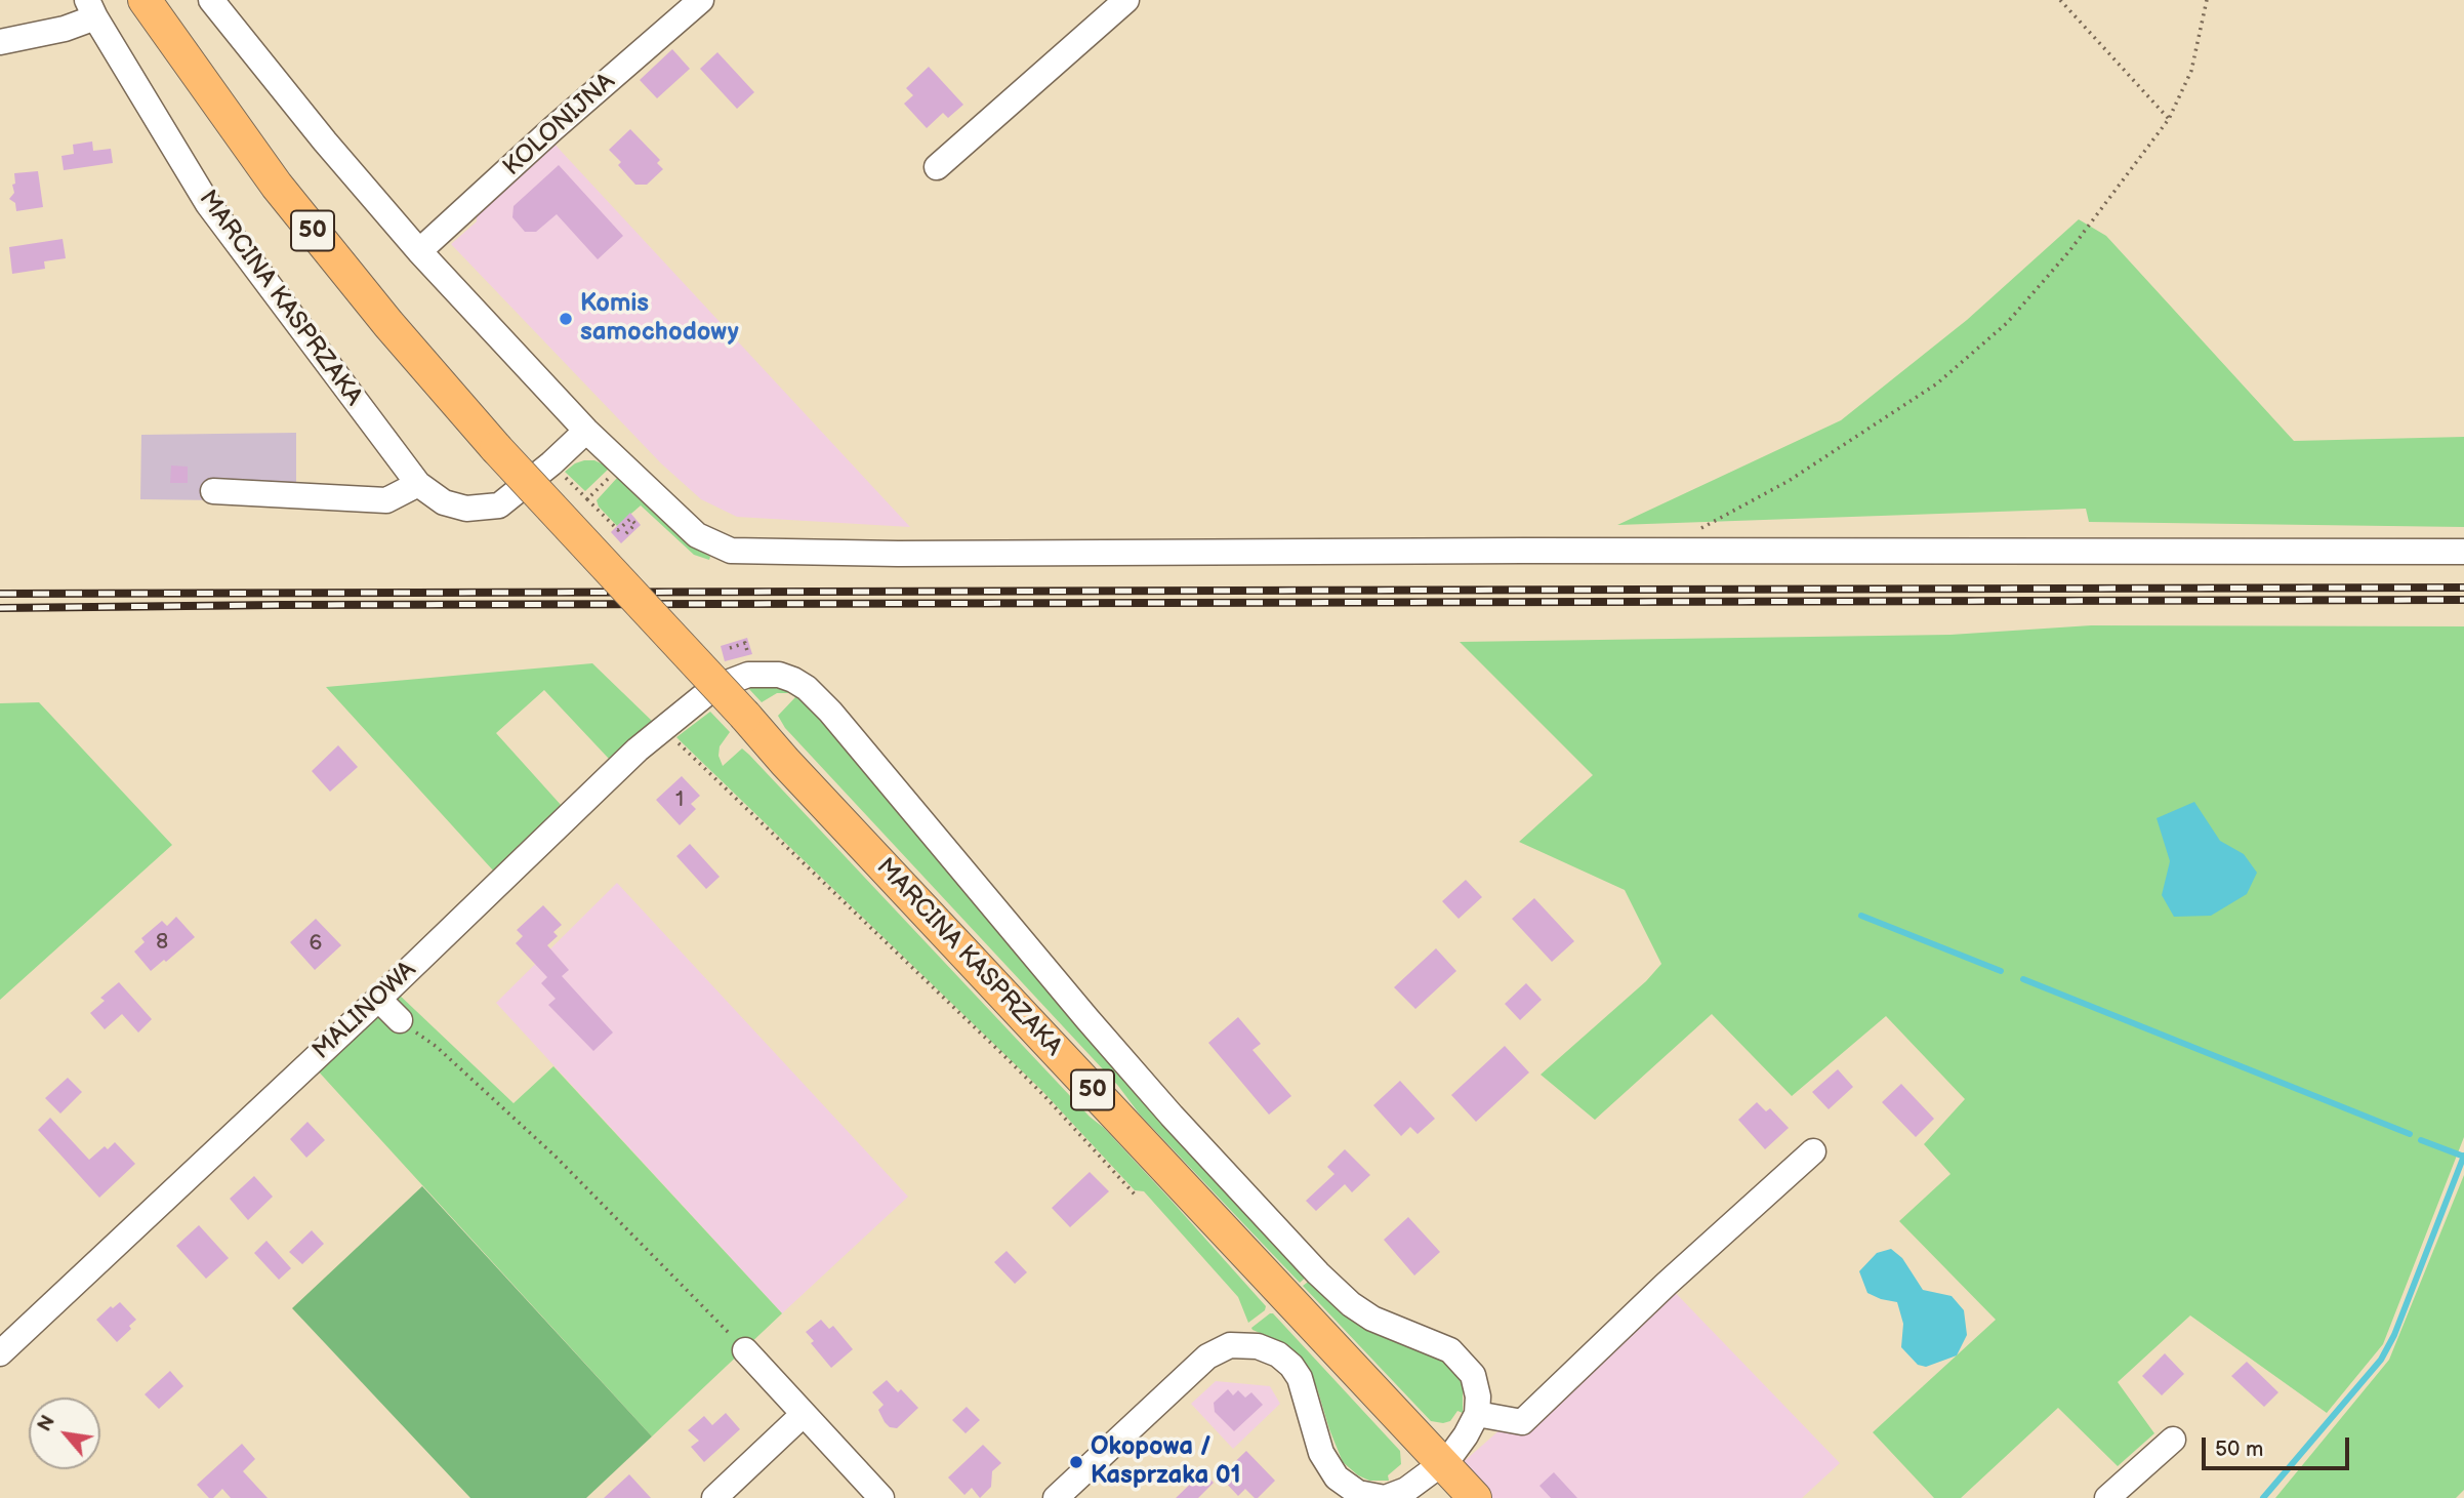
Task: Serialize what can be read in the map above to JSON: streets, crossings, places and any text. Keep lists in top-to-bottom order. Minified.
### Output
{"streets":{"main road":["50","MARCINA KASPRZAKA"],"street":["KOLONIJNA","MALINOWA"]},"crossings":[["MARCINA KASPRZAKA","MALINOWA"]],"places":["Komis samochodowy","Okopowa / Kasprzaka 01"],"house_numbers":["1","8","6"],"scale_bar":"50 m","north":"top left"}
